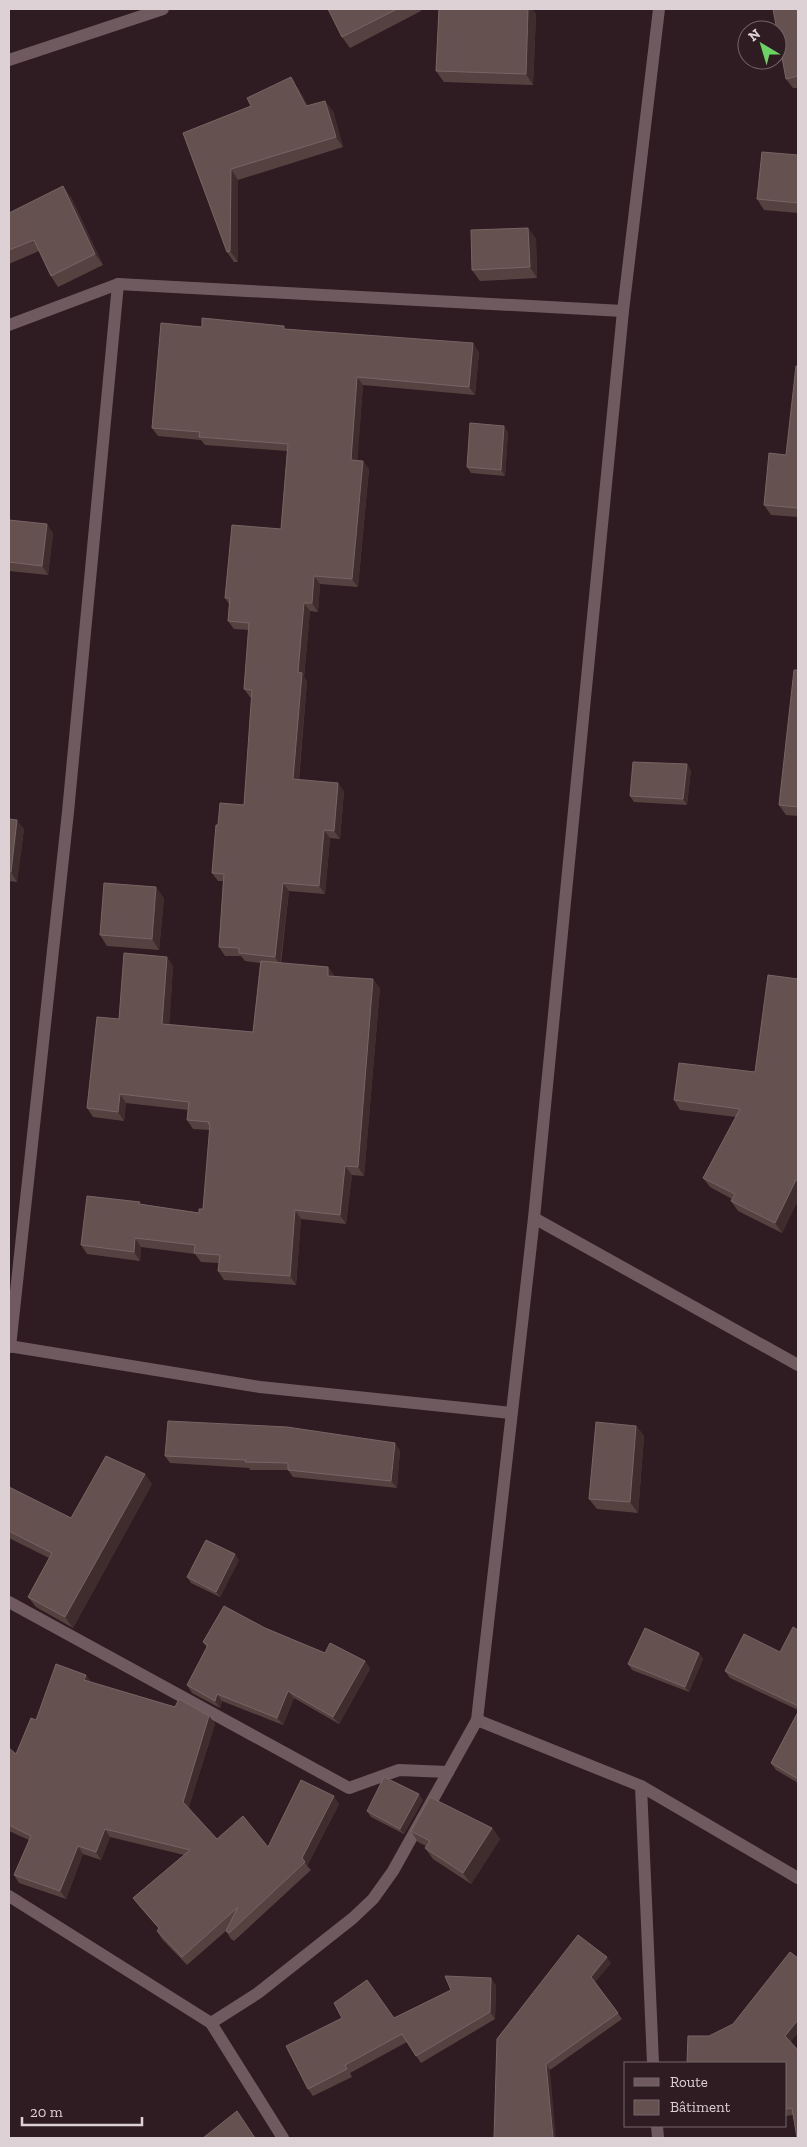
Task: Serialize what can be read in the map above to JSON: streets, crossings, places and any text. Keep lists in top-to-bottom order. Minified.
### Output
{"legend":["Route","Bâtiment"],"scale_bar":"20 m","north":"top left"}
